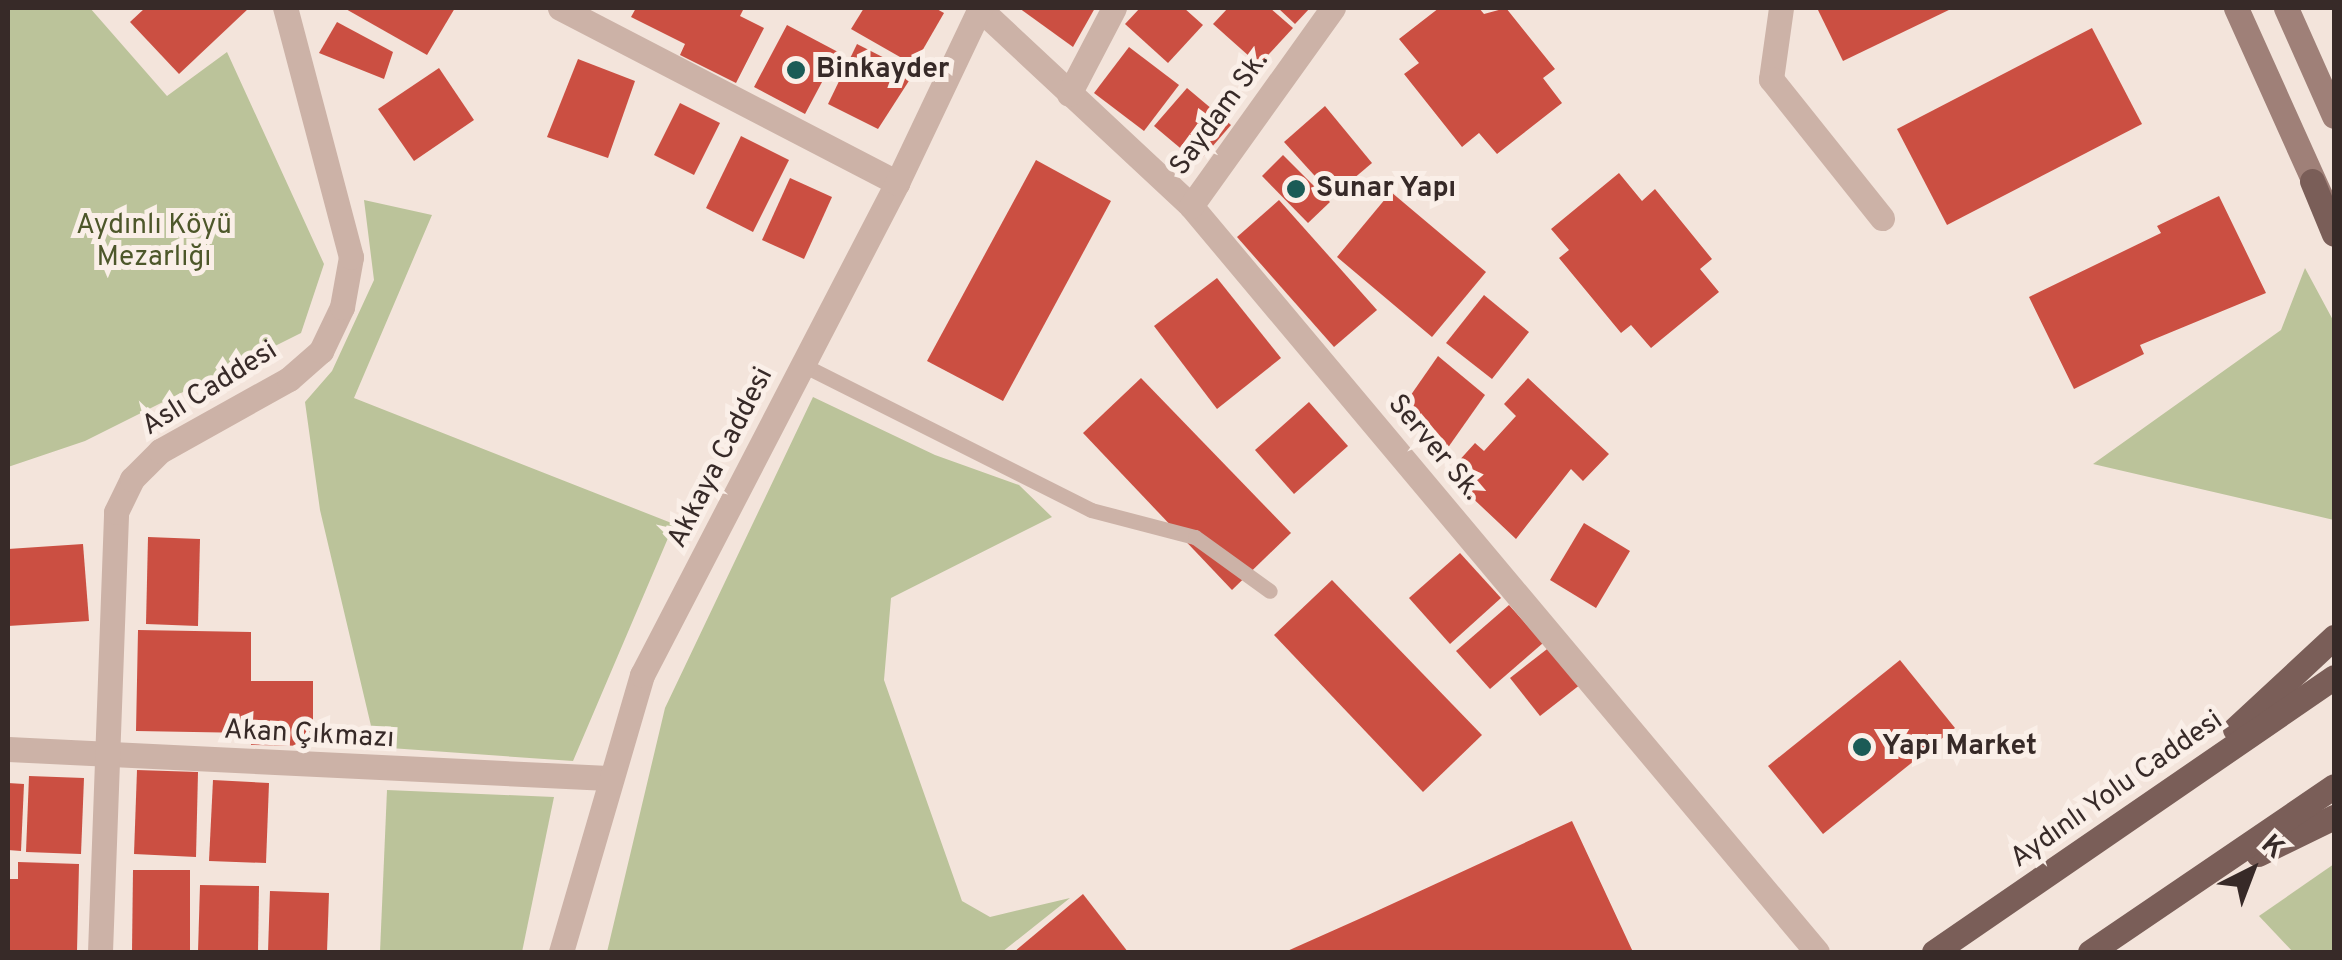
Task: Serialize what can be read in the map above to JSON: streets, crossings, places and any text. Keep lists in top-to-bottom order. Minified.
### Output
{"streets":{"main road":["Aydınlı Yolu Caddesi"],"street":["Saydam Sk.","Aslı Caddesi","Server Sk.","Akkaya Caddesi","Akan Çıkmazı"]},"crossings":[["Saydam Sk.","Server Sk."],["Aslı Caddesi","Akan Çıkmazı"],["Server Sk.","Akkaya Caddesi"],["Akkaya Caddesi","Akan Çıkmazı"]],"parks":["Aydınlı Köyü Mezarlığı"],"places":["Binkayder","Sunar Yapı","Yapı Market"],"north":"top right"}
